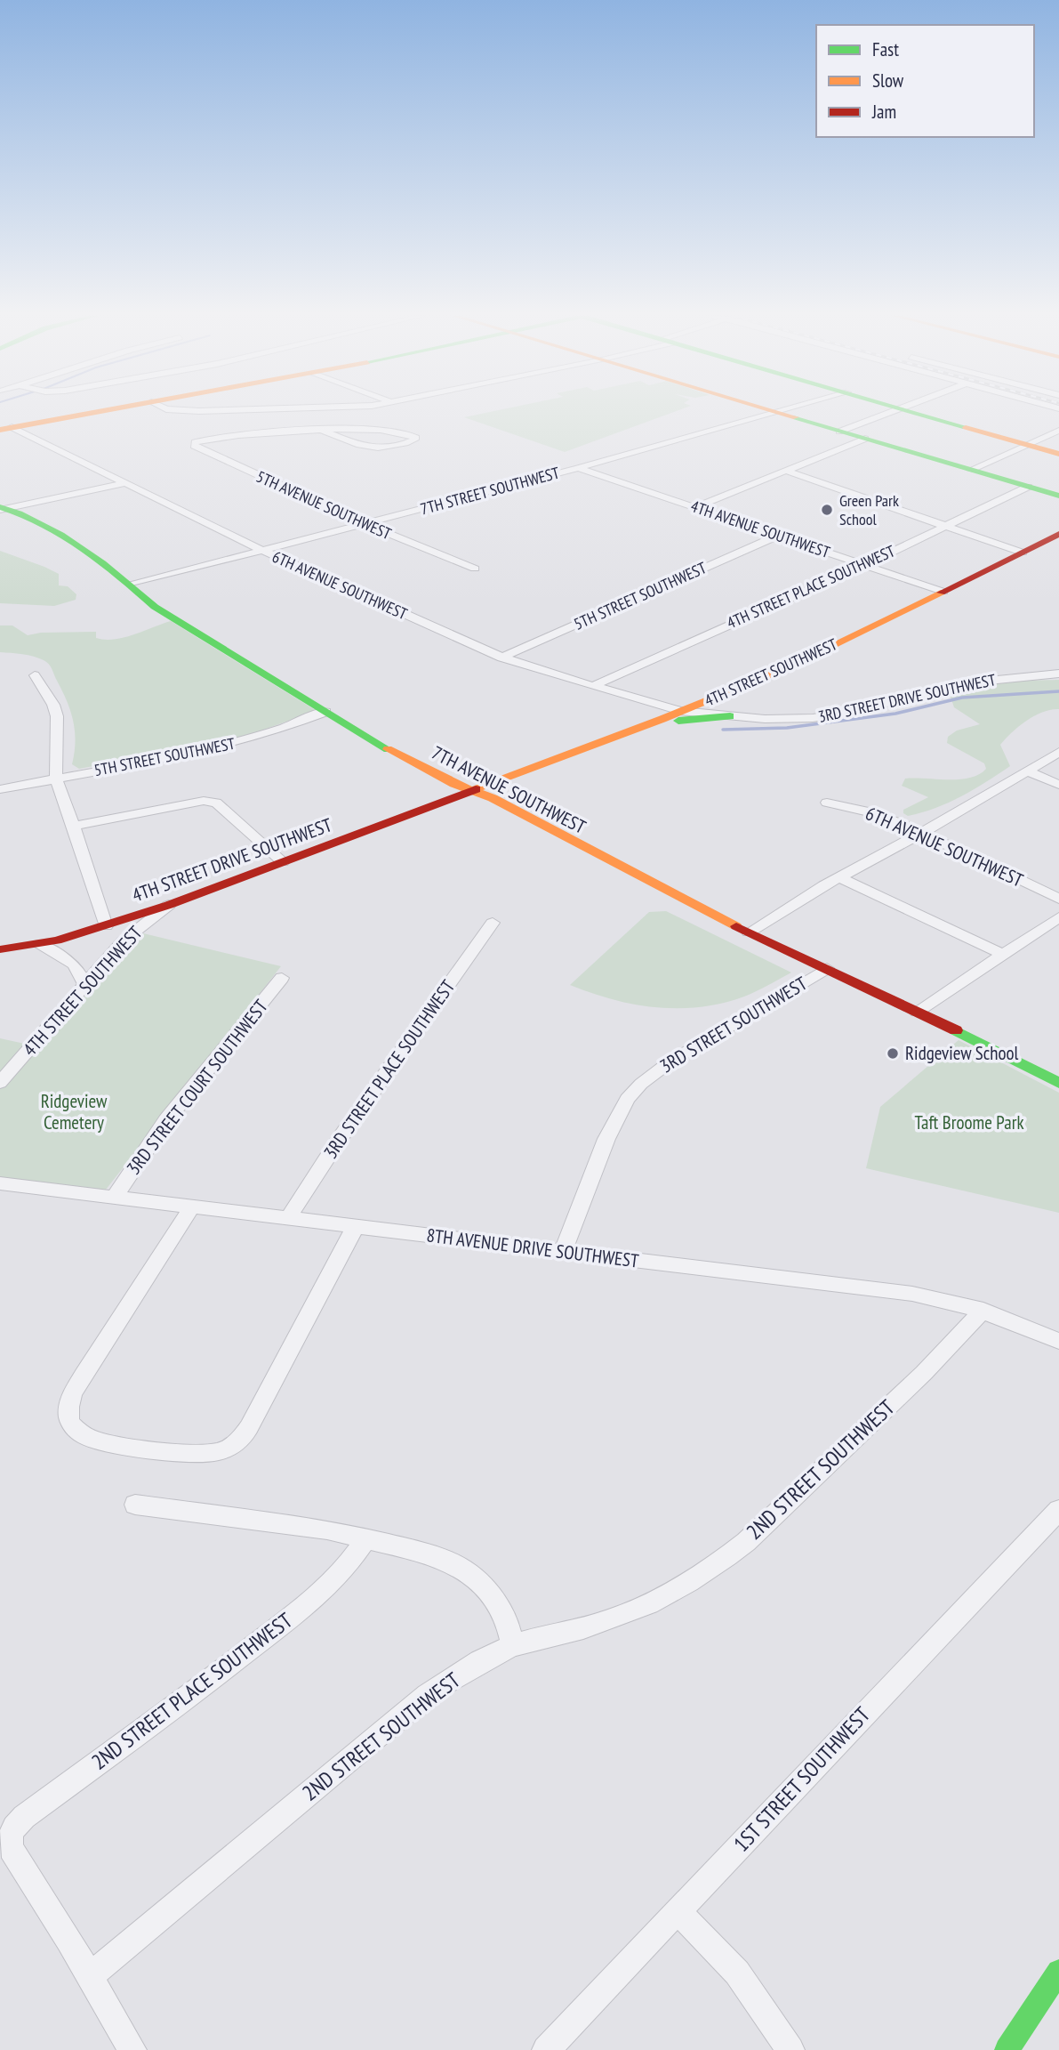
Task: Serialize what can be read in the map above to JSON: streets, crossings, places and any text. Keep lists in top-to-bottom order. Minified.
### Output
{"streets":{"main road":["4TH STREET SOUTHWEST","7TH AVENUE SOUTHWEST","4TH STREET DRIVE SOUTHWEST"],"street":["7TH STREET SOUTHWEST","5TH AVENUE SOUTHWEST","4TH AVENUE SOUTHWEST","6TH AVENUE SOUTHWEST","4TH STREET PLACE SOUTHWEST","5TH STREET SOUTHWEST","3RD STREET DRIVE SOUTHWEST","3RD STREET SOUTHWEST","3RD STREET PLACE SOUTHWEST","3RD STREET COURT SOUTHWEST","8TH AVENUE DRIVE SOUTHWEST","2ND STREET SOUTHWEST","2ND STREET PLACE SOUTHWEST","1ST STREET SOUTHWEST"]},"crossings":[["7TH STREET SOUTHWEST","5TH AVENUE SOUTHWEST"],["7TH STREET SOUTHWEST","4TH AVENUE SOUTHWEST"],["7TH STREET SOUTHWEST","6TH AVENUE SOUTHWEST"],["7TH STREET SOUTHWEST","7TH AVENUE SOUTHWEST"],["4TH AVENUE SOUTHWEST","4TH STREET PLACE SOUTHWEST"],["4TH AVENUE SOUTHWEST","5TH STREET SOUTHWEST"],["4TH AVENUE SOUTHWEST","4TH STREET SOUTHWEST"],["6TH AVENUE SOUTHWEST","4TH STREET PLACE SOUTHWEST"],["6TH AVENUE SOUTHWEST","5TH STREET SOUTHWEST"],["6TH AVENUE SOUTHWEST","4TH STREET SOUTHWEST"],["6TH AVENUE SOUTHWEST","3RD STREET DRIVE SOUTHWEST"],["5TH STREET SOUTHWEST","7TH AVENUE SOUTHWEST"],["4TH STREET SOUTHWEST","3RD STREET DRIVE SOUTHWEST"],["4TH STREET SOUTHWEST","7TH AVENUE SOUTHWEST"],["4TH STREET SOUTHWEST","4TH STREET DRIVE SOUTHWEST"],["7TH AVENUE SOUTHWEST","4TH STREET DRIVE SOUTHWEST"],["7TH AVENUE SOUTHWEST","3RD STREET SOUTHWEST"],["3RD STREET SOUTHWEST","8TH AVENUE DRIVE SOUTHWEST"],["3RD STREET PLACE SOUTHWEST","8TH AVENUE DRIVE SOUTHWEST"],["3RD STREET COURT SOUTHWEST","8TH AVENUE DRIVE SOUTHWEST"],["8TH AVENUE DRIVE SOUTHWEST","2ND STREET SOUTHWEST"],["2ND STREET SOUTHWEST","2ND STREET PLACE SOUTHWEST"]],"parks":["Ridgeview Cemetery","Taft Broome Park"],"places":["Green Park School","Ridgeview School"],"legend":["Fast","Slow","Jam"]}
